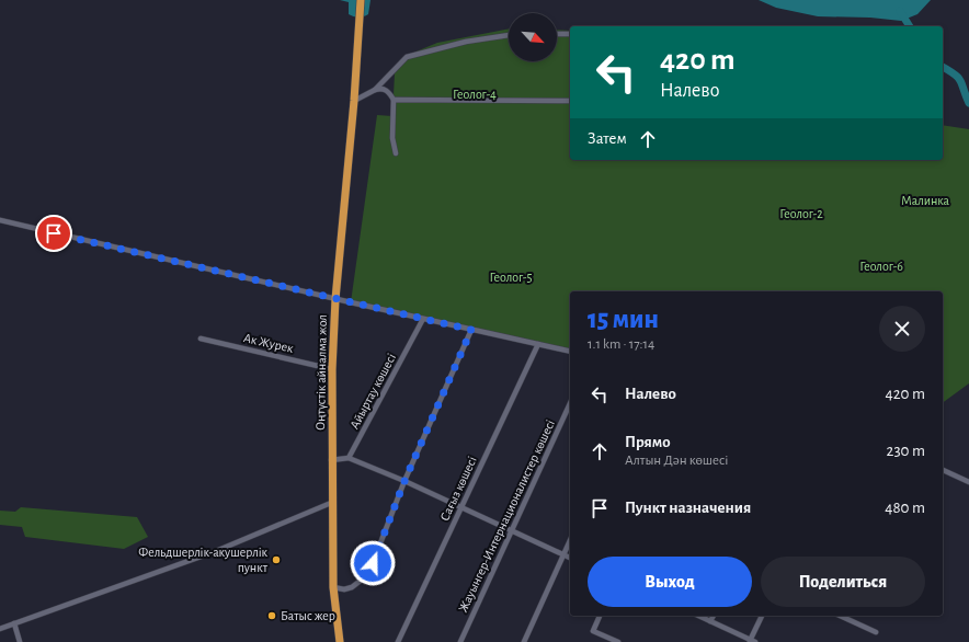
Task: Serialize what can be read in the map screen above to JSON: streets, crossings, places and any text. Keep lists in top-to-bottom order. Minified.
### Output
{"streets":{"highway":["Оңтүстік айналма жол"],"street":["Ак Журек","Айыртау көшесі","Сағыз көшесі","Жауынгер-Интернационалистер көшесі"]},"crossings":[["Ак Журек","Оңтүстік айналма жол"]],"parks":["Геолог-4","Малинка","Геолог-2","Геолог-6","Геолог-5"],"places":["Фельдшерлік-акушерлік пункт","Батыс жер"],"north":"bottom right","page":{"turn":["420 m","Налево"],"then":"Затем","heading":["15 мин","1.1 km · 17:14"],"list":[{"name":"Налево","value":"420 m"},{"name":"Прямо","note":"Алтын Дән көшесі","value":"230 m"},{"name":"Пункт назначения","value":"480 m"}],"buttons":["Выход","Поделиться"]}}
